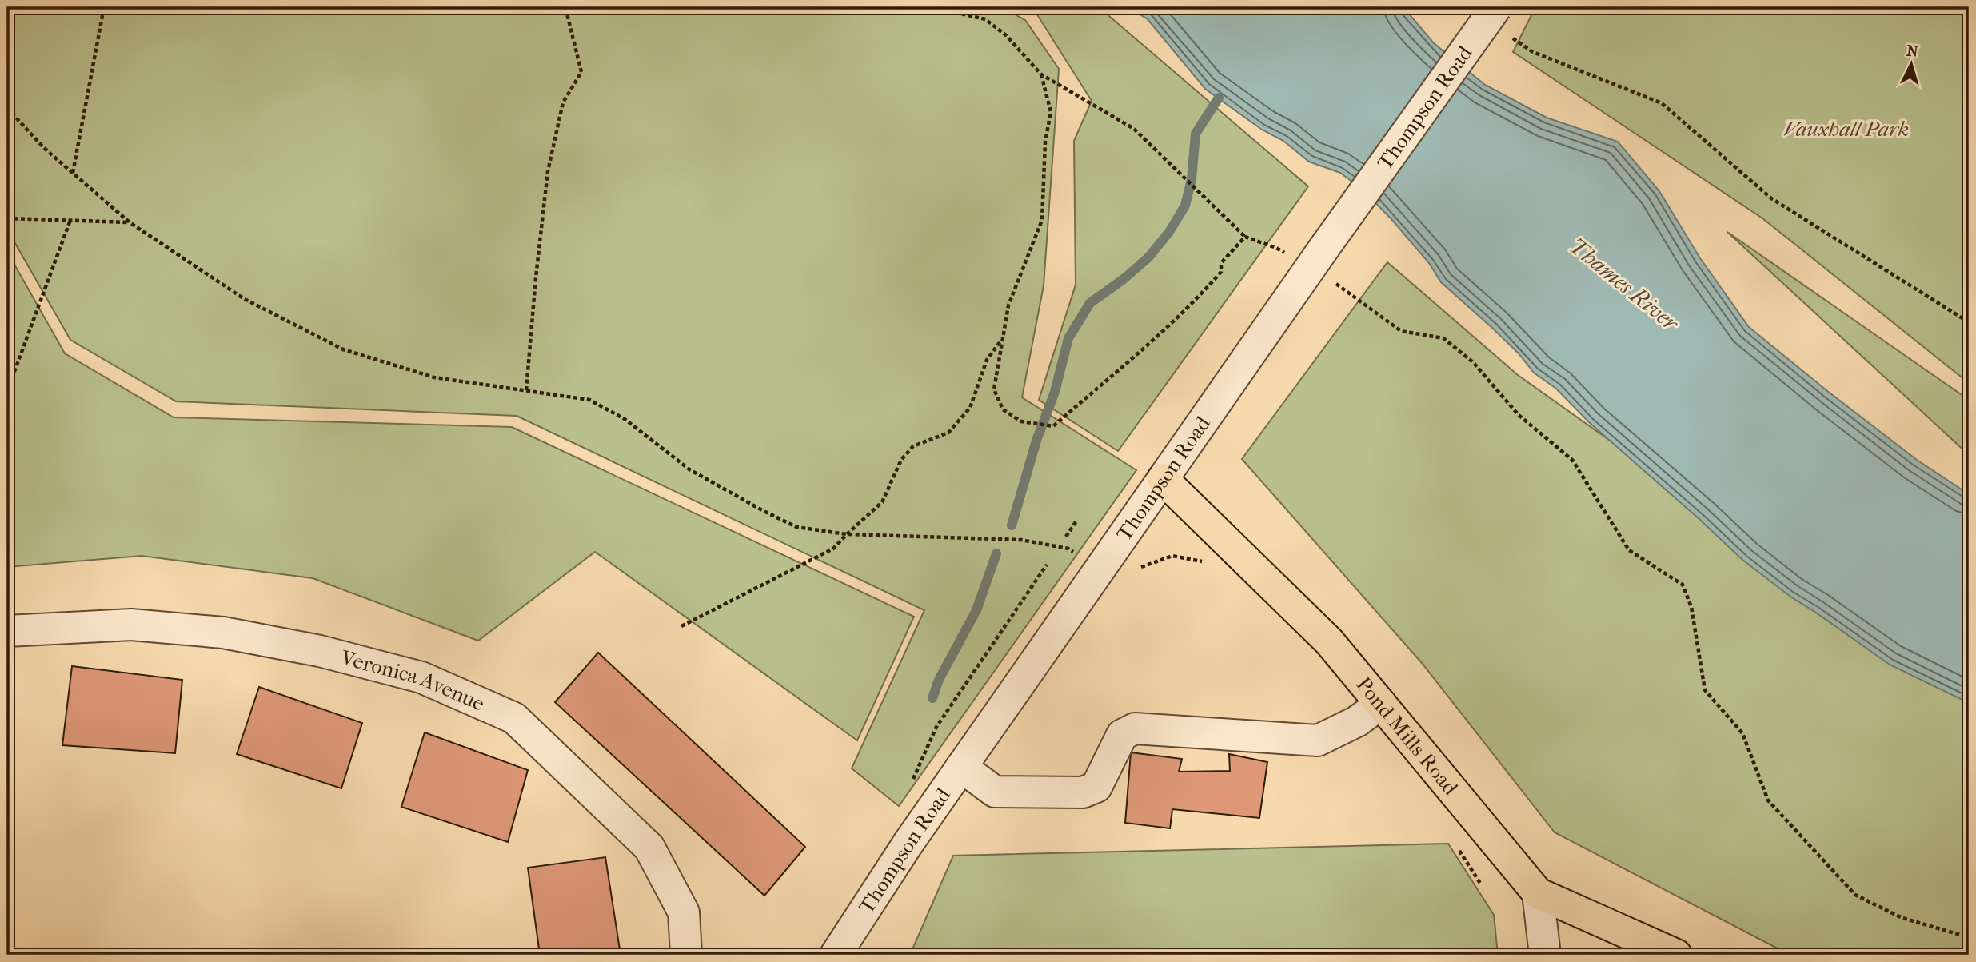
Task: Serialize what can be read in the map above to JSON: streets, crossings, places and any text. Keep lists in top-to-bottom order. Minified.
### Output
{"streets":{"main road":["Pond Mills Road"],"street":["Thompson Road","Veronica Avenue"]},"crossings":[["Thompson Road","Pond Mills Road"]],"water":["Thames River"],"parks":["Vauxhall Park"],"north":"top"}
